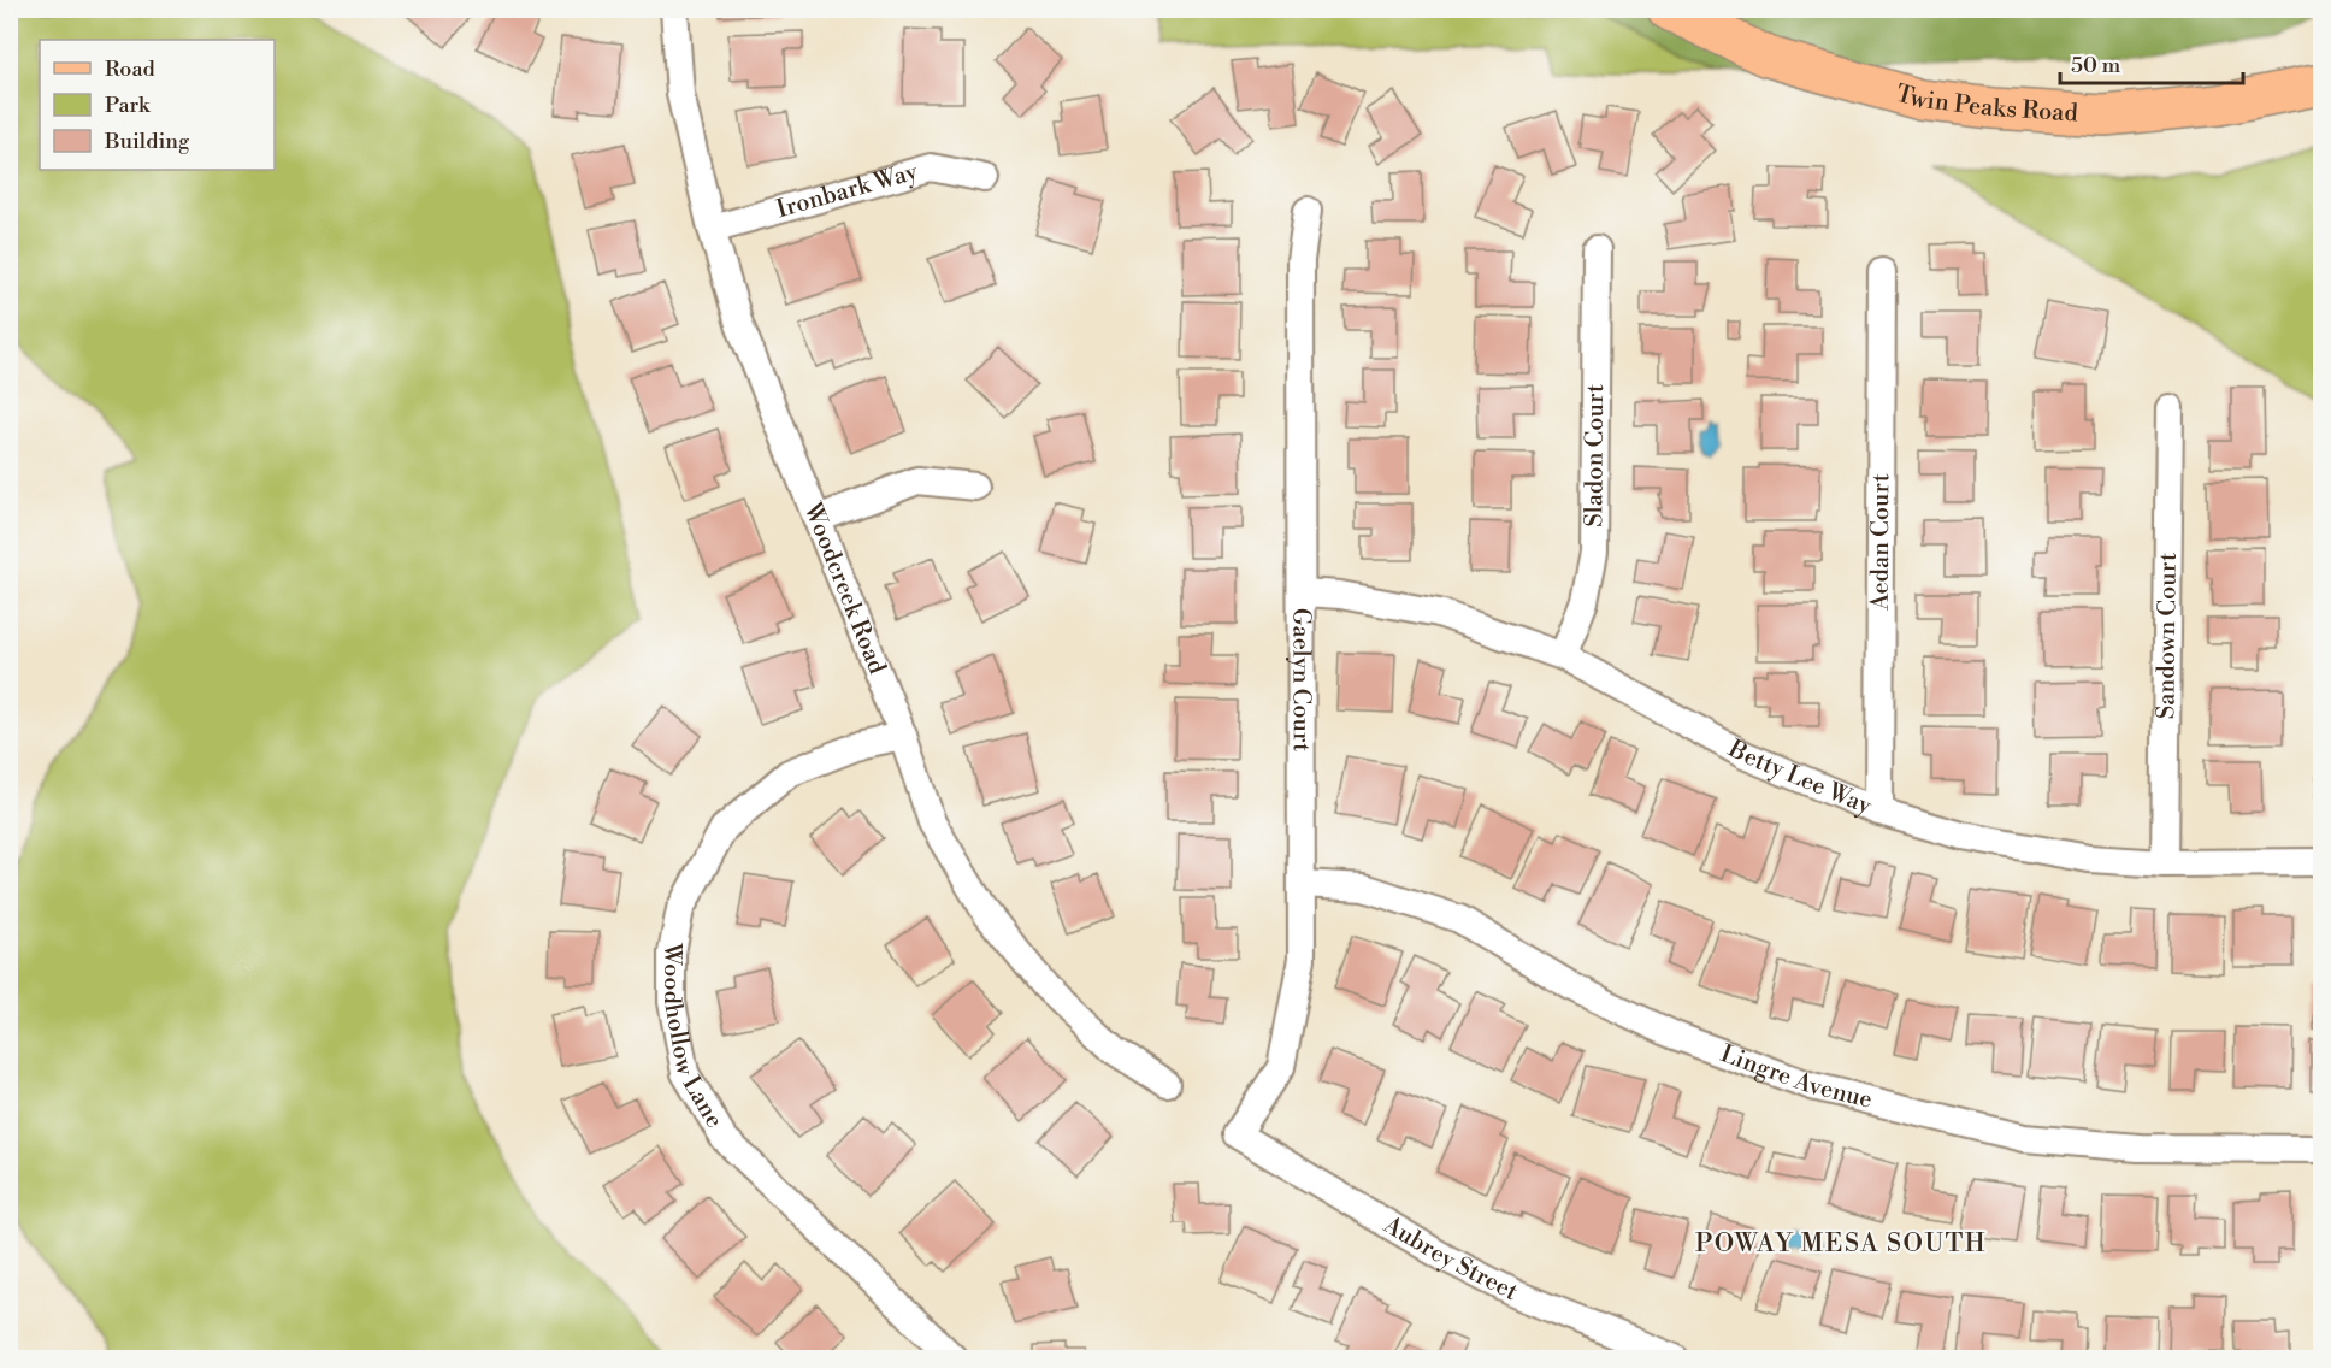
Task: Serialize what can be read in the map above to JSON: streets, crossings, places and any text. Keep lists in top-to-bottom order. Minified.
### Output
{"streets":{"main road":["Twin Peaks Road"],"street":["Ironbark Way","Sladon Court","Aedan Court","Woodcreek Road","Sandown Court","Gaelyn Court","Betty Lee Way","Woodhollow Lane","Lingre Avenue","Aubrey Street"]},"crossings":[["Ironbark Way","Woodcreek Road"],["Sladon Court","Betty Lee Way"],["Aedan Court","Betty Lee Way"],["Woodcreek Road","Woodhollow Lane"],["Sandown Court","Betty Lee Way"],["Gaelyn Court","Betty Lee Way"],["Gaelyn Court","Lingre Avenue"],["Gaelyn Court","Aubrey Street"]],"districts":["POWAY MESA SOUTH"],"legend":["Road","Park","Building"],"scale_bar":"50 m"}
